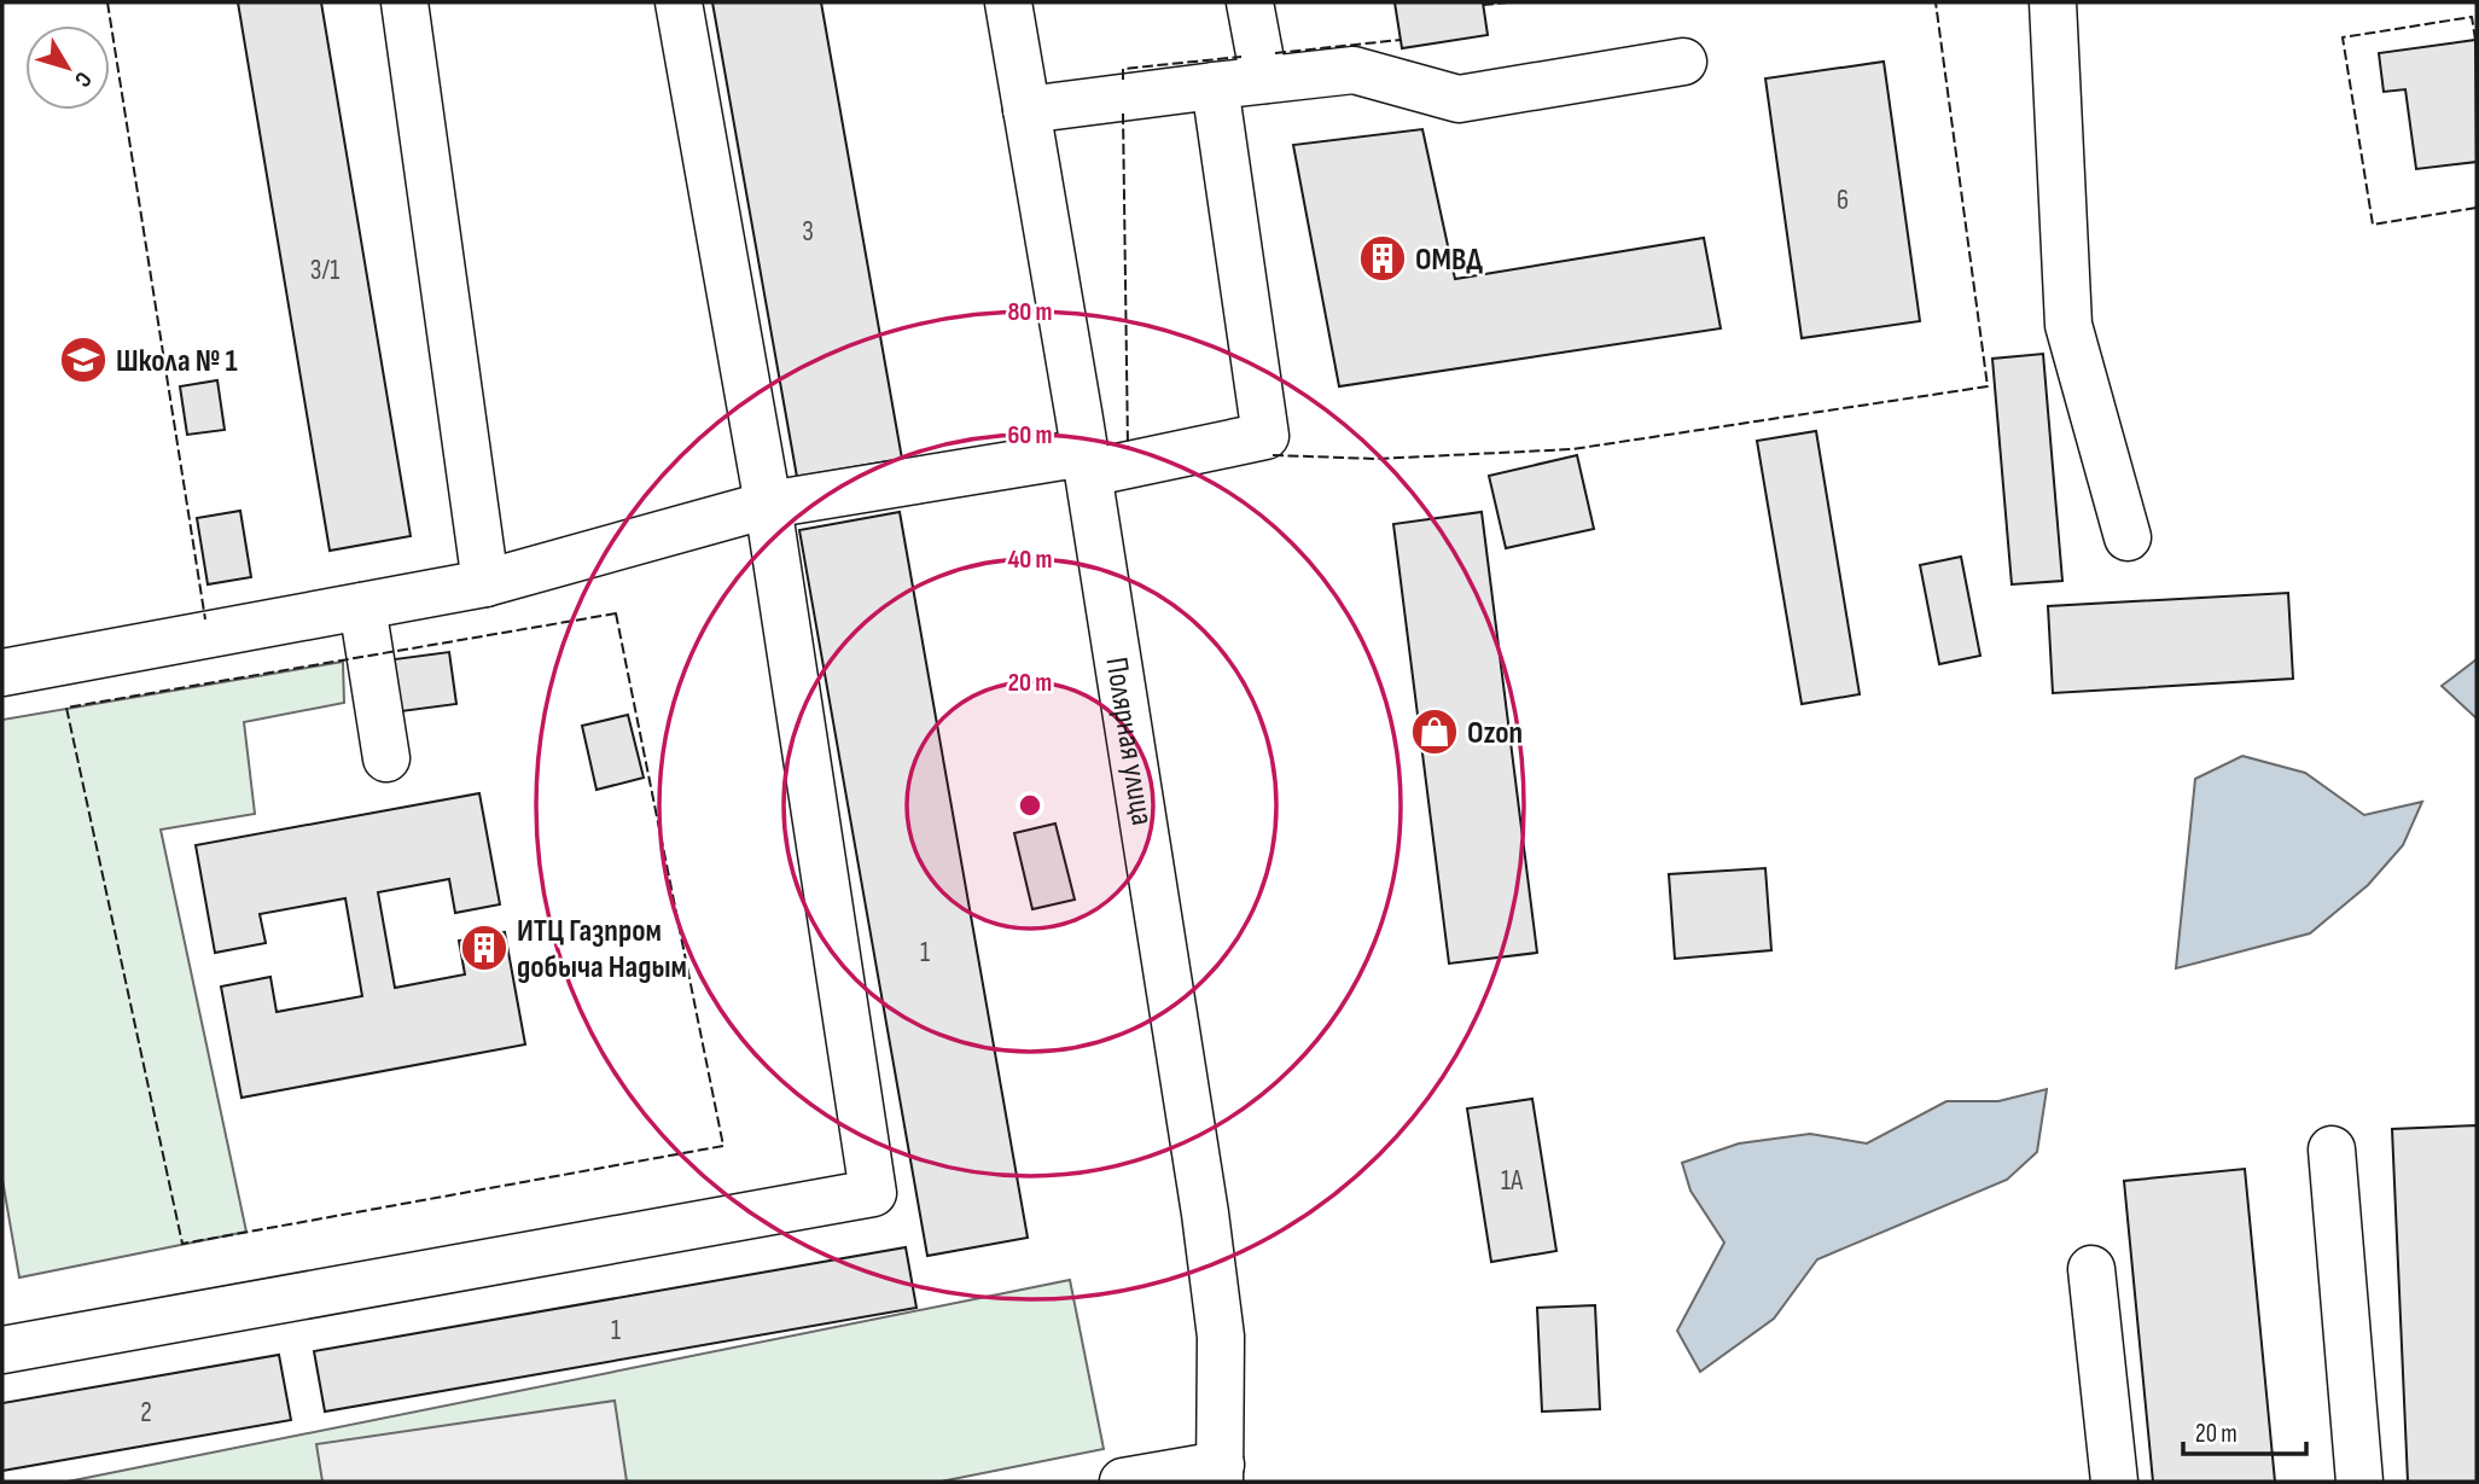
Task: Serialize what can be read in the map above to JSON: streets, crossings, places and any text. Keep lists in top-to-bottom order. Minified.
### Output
{"streets":{"street":["Полярная улица"]},"places":{"building":["ОМВД","ИТЦ Газпром добыча Надым"],"school or university":["Школа № 1"],"shop":["Ozon"]},"house_numbers":["6","3","3/1","1","1А","1","2"],"scale_bar":"20 m","north":"bottom right","rings":["80 m","60 m","40 m","20 m"]}
